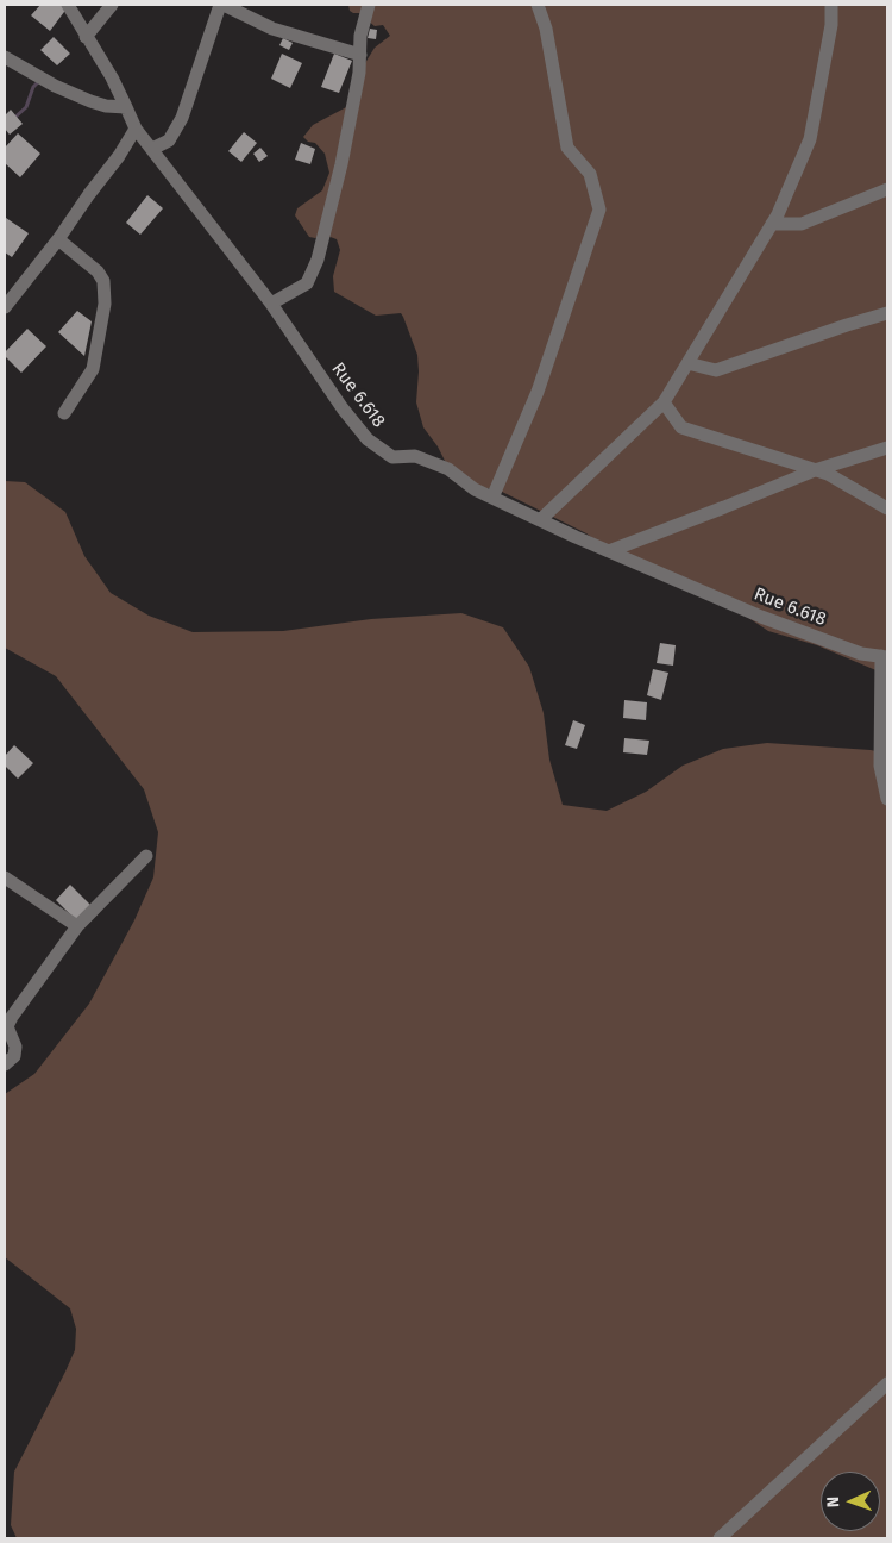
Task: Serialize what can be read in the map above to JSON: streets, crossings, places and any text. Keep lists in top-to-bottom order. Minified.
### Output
{"streets":{"street":["Rue 6.618"]},"north":"left"}
